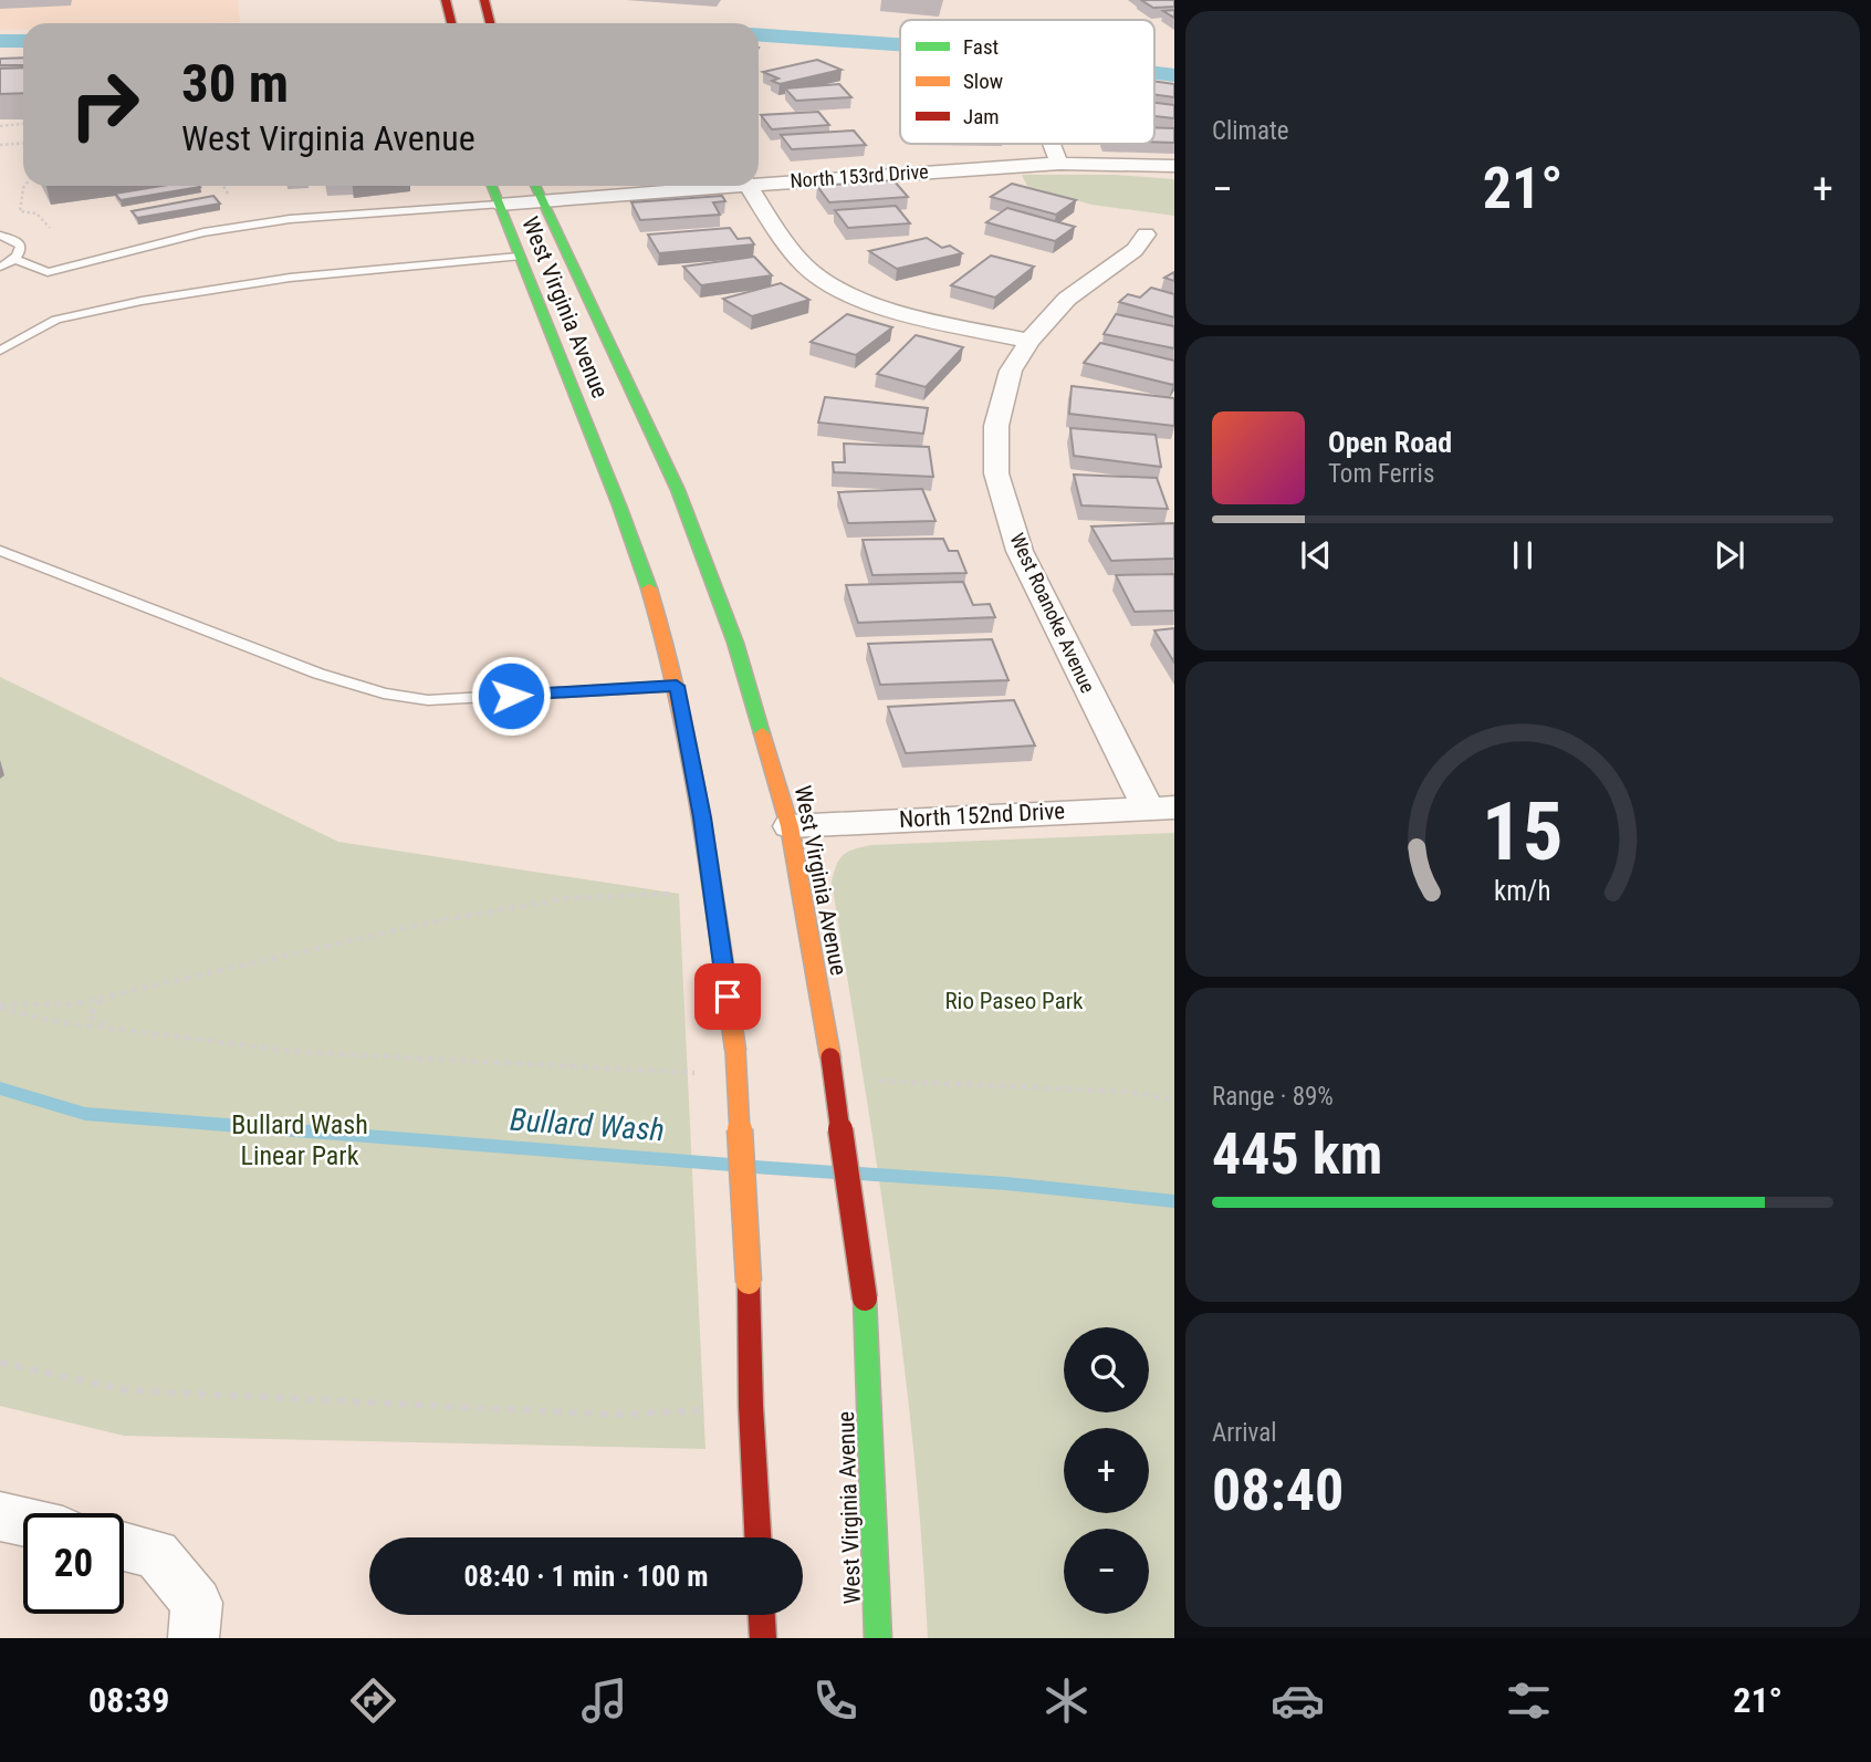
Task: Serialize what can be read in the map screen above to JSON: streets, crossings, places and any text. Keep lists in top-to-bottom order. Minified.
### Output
{"streets":{"main road":["West Virginia Avenue"],"street":["North 153rd Drive","West Roanoke Avenue","North 152nd Drive"]},"crossings":[["North 153rd Drive","West Virginia Avenue"],["West Virginia Avenue","North 152nd Drive"],["West Roanoke Avenue","North 152nd Drive"]],"water":["Bullard Wash"],"parks":["Rio Paseo Park","Bullard Wash Linear Park"],"legend":["Fast","Slow","Jam"],"page":{"tile":["Climate",["Range · 89%","445 km"],["Arrival","08:40"]],"turn":["30 m","West Virginia Avenue"],"heat":["−","21°","+"],"song":["Open Road","Tom Ferris"],"map_buttons":["+","−"],"limit":"20","trip":"08:40 · 1 min · 100 m","tabs":["08:39","21°"],"gauge":["15","km/h"]}}
